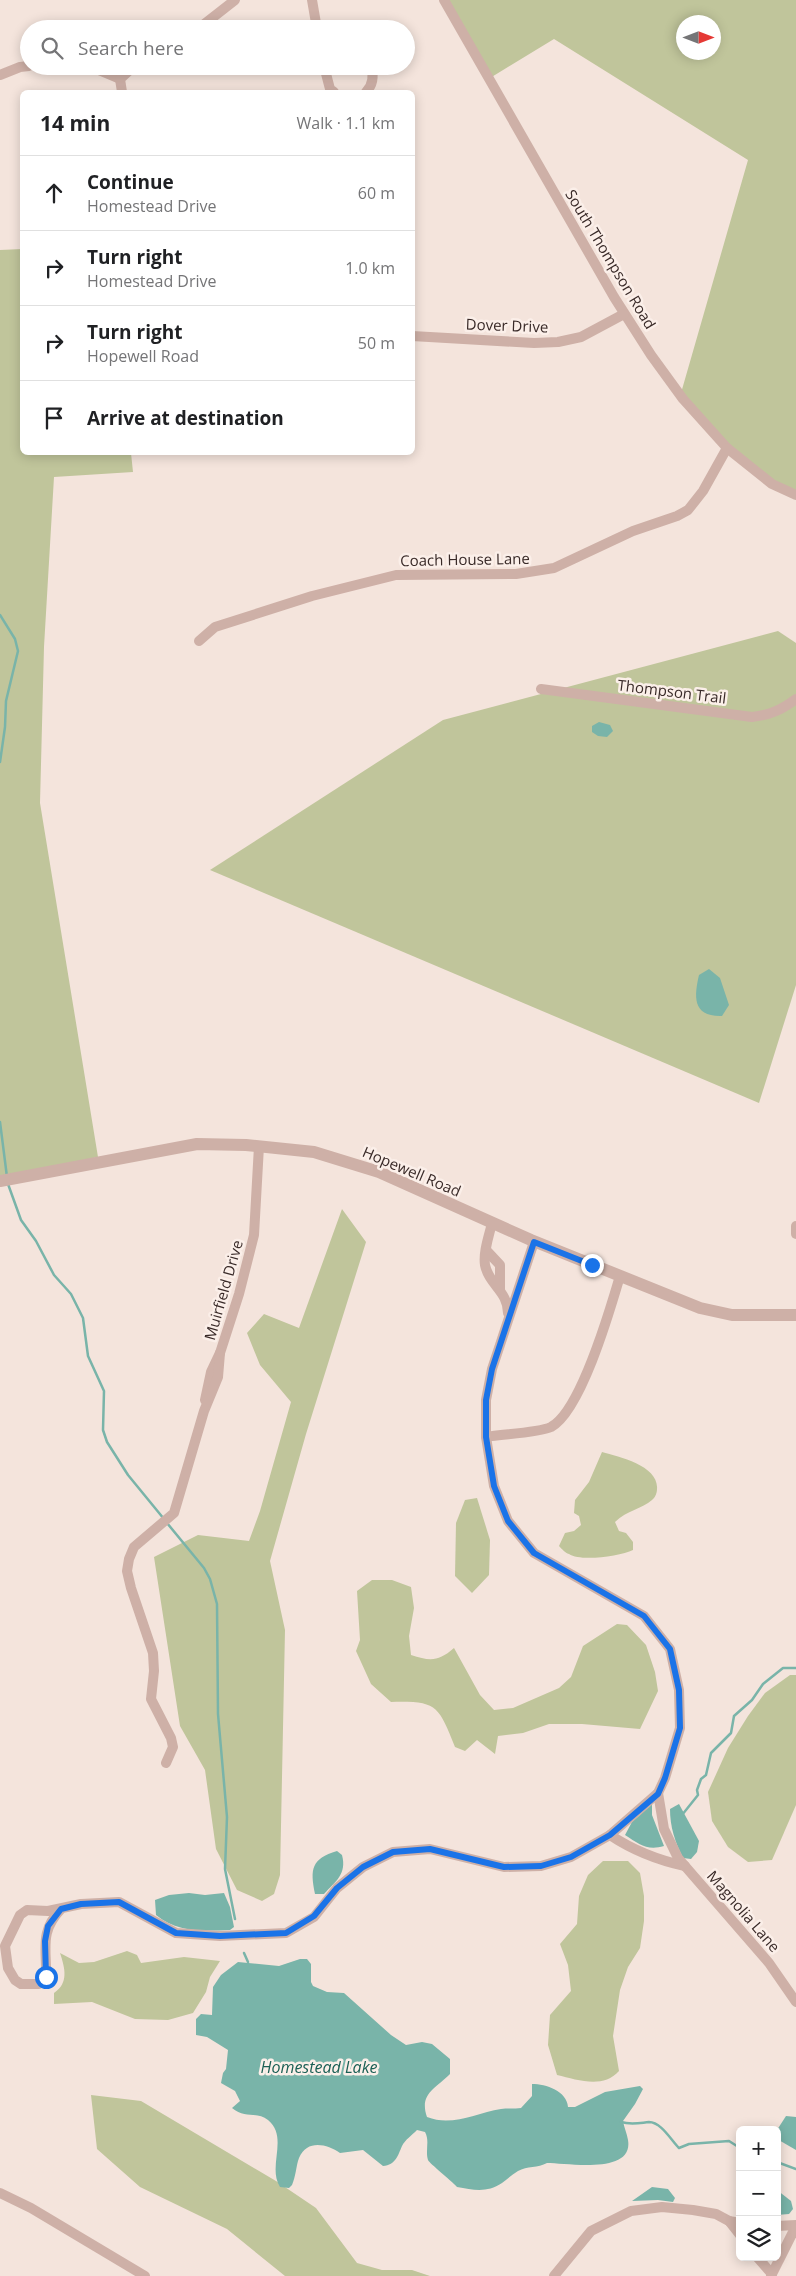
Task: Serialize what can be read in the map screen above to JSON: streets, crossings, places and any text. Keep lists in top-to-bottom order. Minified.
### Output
{"streets":{"street":["South Thompson Road","Dover Drive","Coach House Lane","Thompson Trail","Hopewell Road","Muirfield Drive","Magnolia Lane"]},"crossings":[["South Thompson Road","Dover Drive"],["South Thompson Road","Coach House Lane"],["Hopewell Road","Muirfield Drive"]],"water":["Homestead Lake"],"north":"right","page":{"search":"Search here","heading":["14 min","Walk · 1.1 km"],"list":[["Continue","Homestead Drive","60 m"],["Turn right","Homestead Drive","1.0 km"],["Turn right","Hopewell Road","50 m"],"Arrive at destination"],"map_buttons":["+","−"]}}
